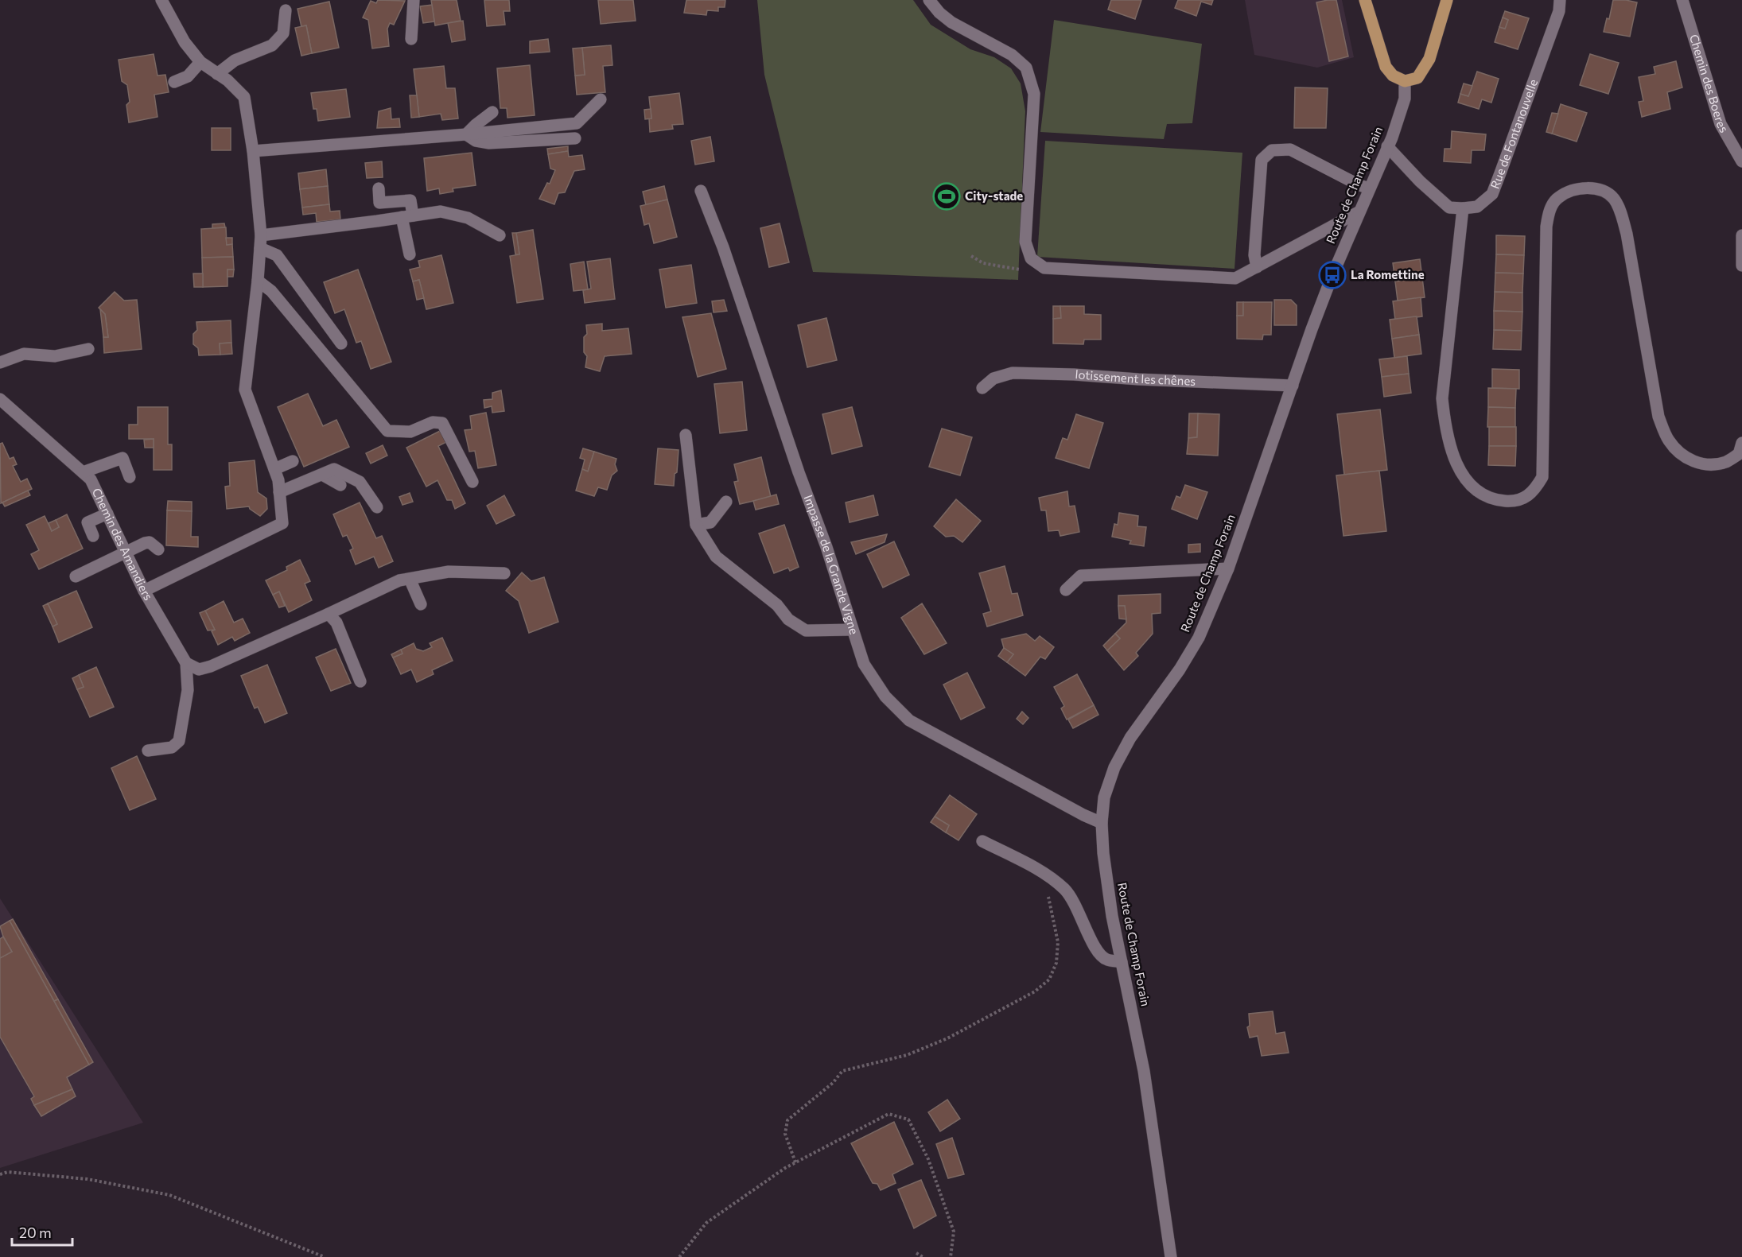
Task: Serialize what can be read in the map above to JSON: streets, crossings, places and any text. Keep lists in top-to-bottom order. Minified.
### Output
{"streets":{"street":["Chemin des Boeres","Rue de Fontanouvelle","Route de Champ Forain","lotissement les chênes","Chemin des Amandiers","Impasse de la Grande Vigne"]},"crossings":[["Route de Champ Forain","lotissement les chênes"],["Route de Champ Forain","Impasse de la Grande Vigne"]],"places":{"sports":["City-stade"],"bus stop":["La Romettine"]},"scale_bar":"20 m"}
